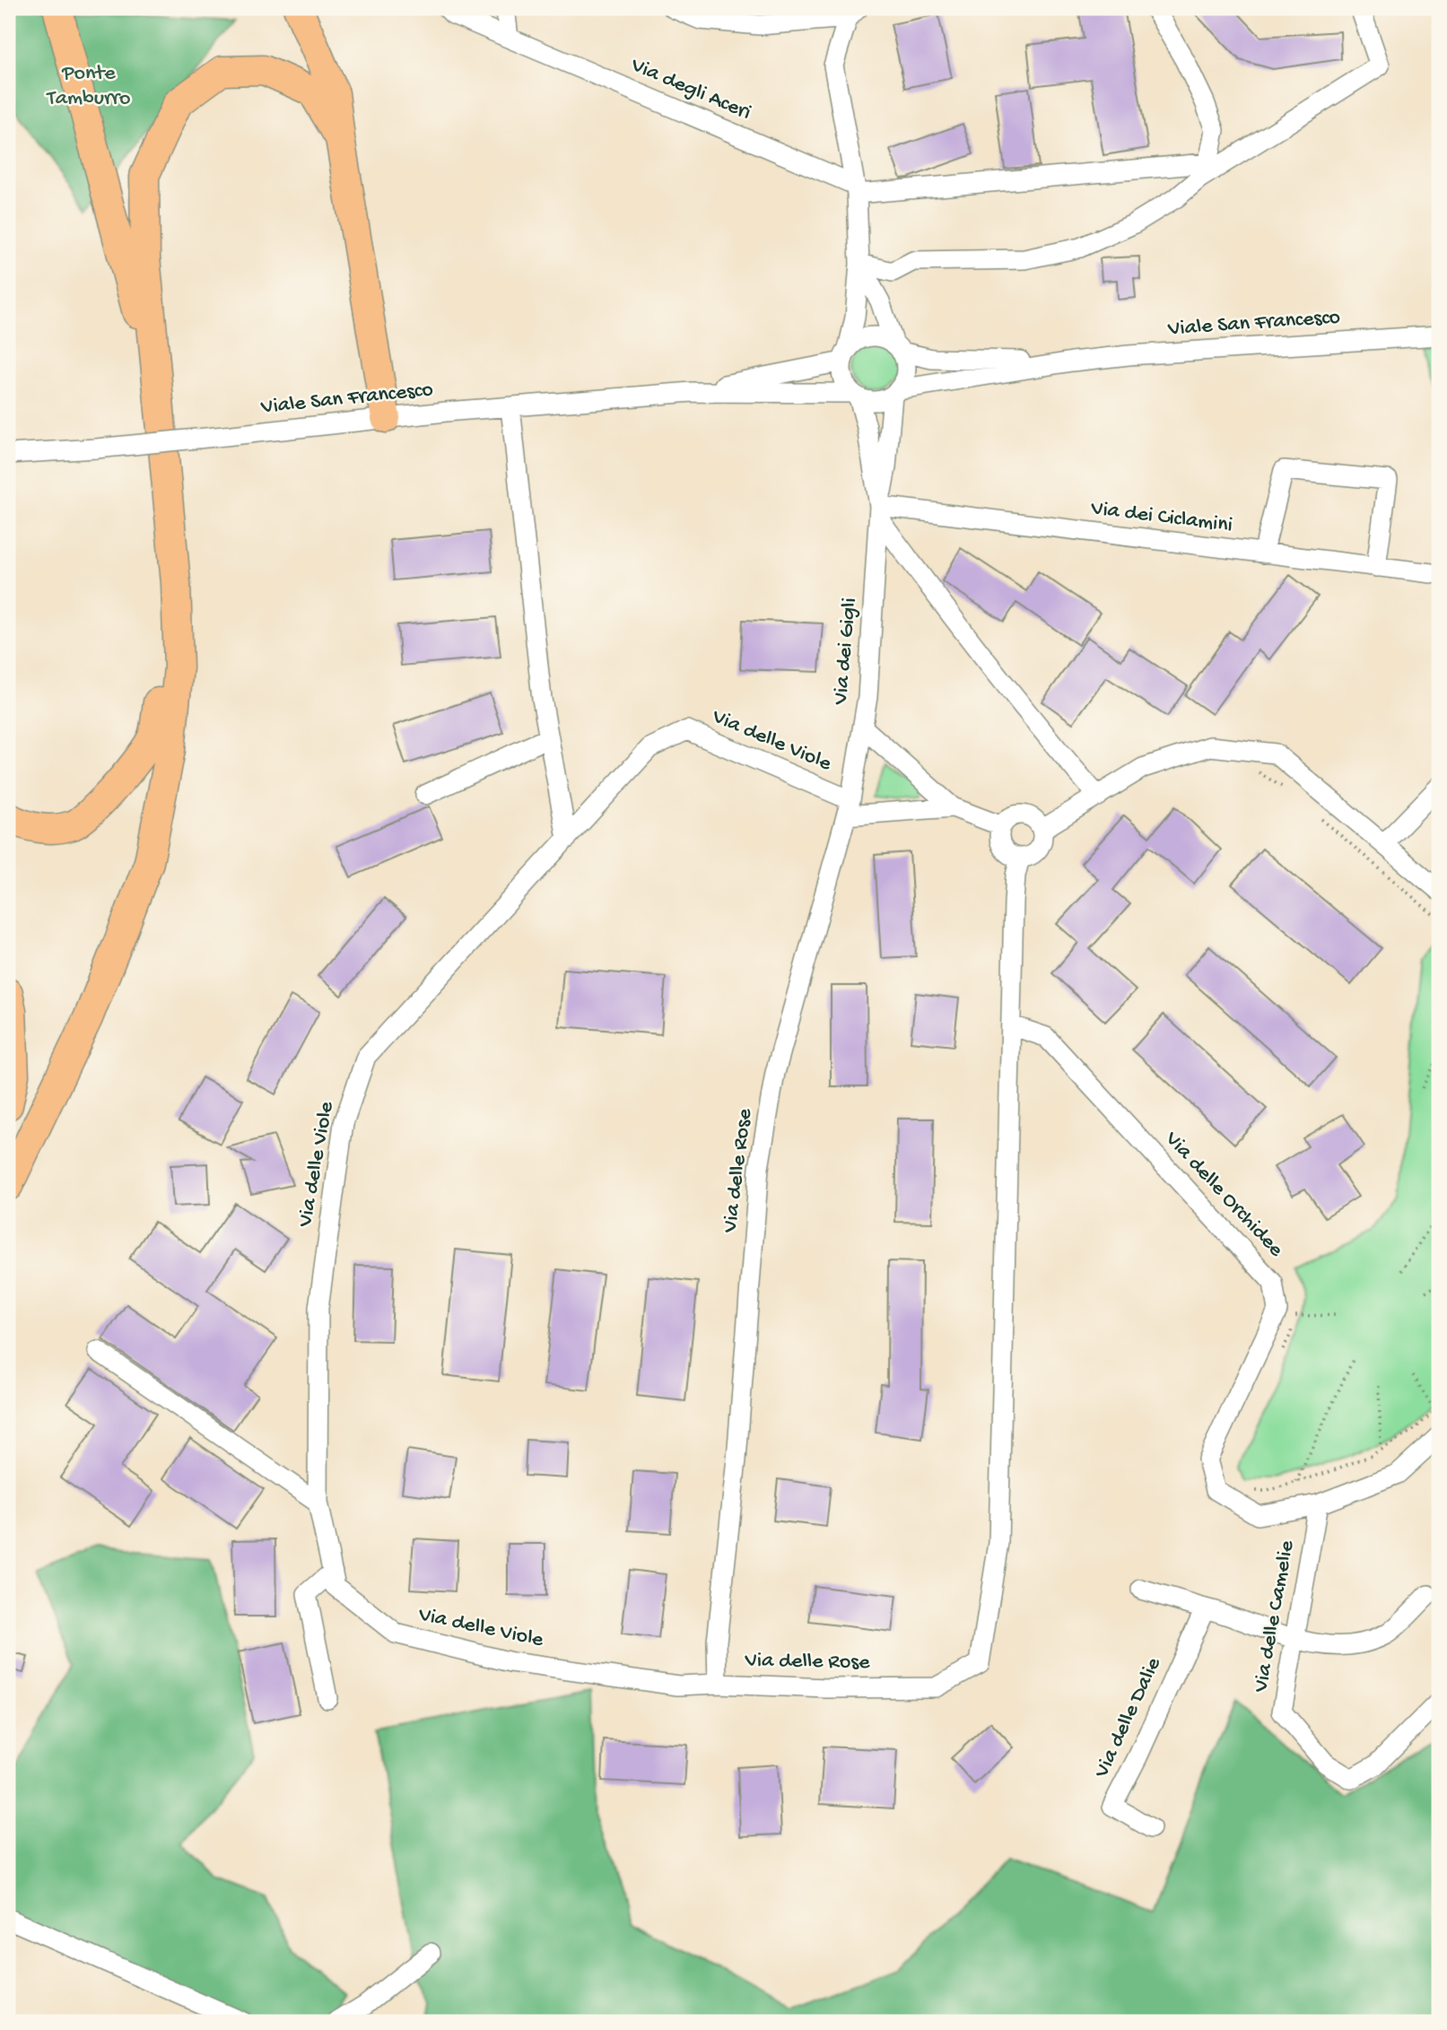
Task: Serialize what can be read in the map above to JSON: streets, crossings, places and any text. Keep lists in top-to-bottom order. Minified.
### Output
{"streets":{"street":["Via degli Aceri","Viale San Francesco","Via dei Ciclamini","Via dei Gigli","Via delle Viole","Via delle Rose","Via delle Orchidee","Via delle Camelie","Via delle Dalie"]},"crossings":[["Viale San Francesco","Via dei Gigli"],["Via dei Ciclamini","Via dei Gigli"],["Via dei Gigli","Via delle Viole"],["Via dei Gigli","Via delle Rose"],["Via delle Viole","Via delle Rose"],["Via delle Rose","Via delle Orchidee"],["Via delle Orchidee","Via delle Camelie"]],"parks":["Ponte Tamburro"]}
